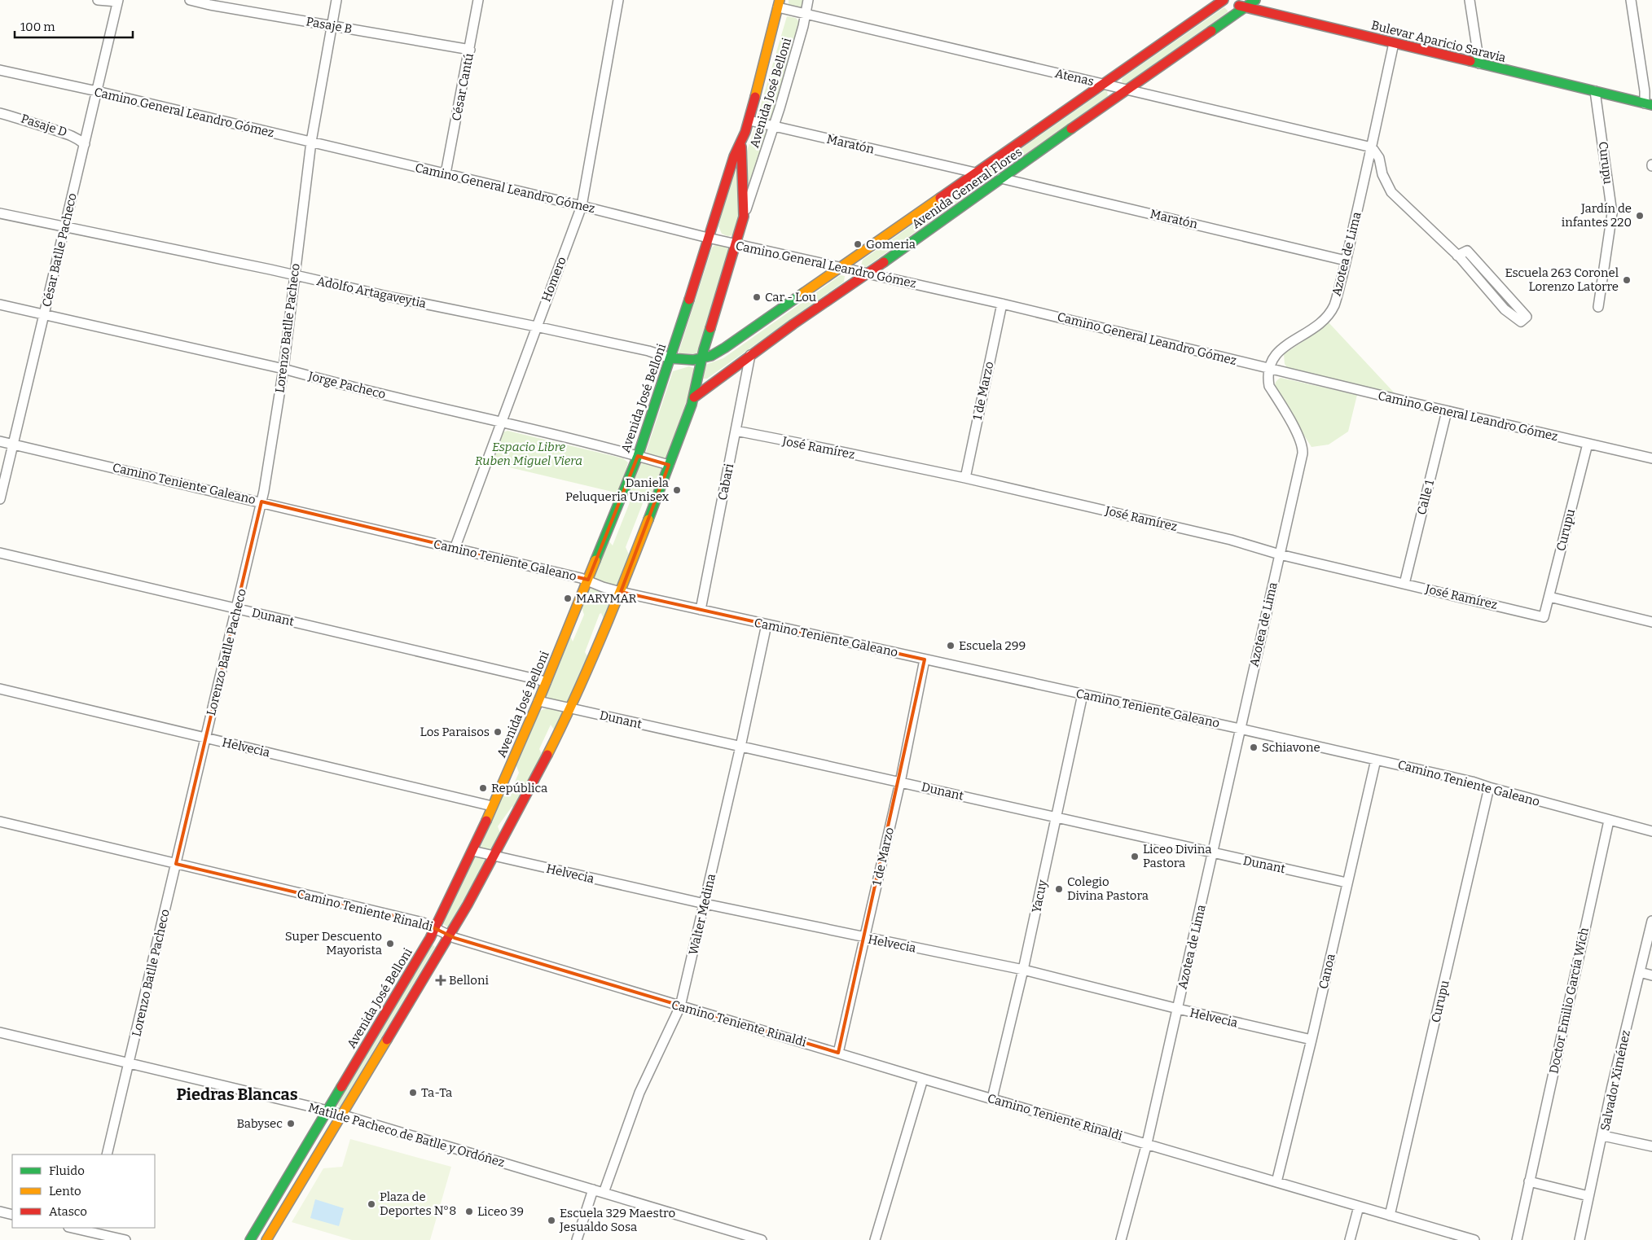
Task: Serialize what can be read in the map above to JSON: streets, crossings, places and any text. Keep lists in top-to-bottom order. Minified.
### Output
{"streets":{"main road":["Bulevar Aparicio Saravia","Avenida José Belloni","Avenida General Flores"],"street":["Pasaje B","Atenas","César Cantú","Camino General Leandro Gómez","Pasaje D","Maratón","Curupu","César Batlle Pacheco","Azotea de Lima","Homero","Adolfo Artagaveytia","Lorenzo Batlle Pacheco","Jorge Pacheco","1 de Marzo","José Ramírez","Cabari","Camino Teniente Galeano","Calle 1","Dunant","Helvecia","Yacuy","Camino Teniente Rinaldi","Walter Medina","Canoa","Doctor Emilio García Wich","Salvador Ximénez","Matilde Pacheco de Batlle y Ordóñez"]},"crossings":[["Pasaje B","César Cantú"],["Pasaje B","Lorenzo Batlle Pacheco"],["Bulevar Aparicio Saravia","Curupu"],["Bulevar Aparicio Saravia","Avenida General Flores"],["Bulevar Aparicio Saravia","Azotea de Lima"],["Atenas","Avenida José Belloni"],["Atenas","Avenida General Flores"],["Atenas","Azotea de Lima"],["César Cantú","Camino General Leandro Gómez"],["Avenida José Belloni","Camino General Leandro Gómez"],["Avenida José Belloni","Maratón"],["Avenida José Belloni","Avenida General Flores"],["Avenida José Belloni","Adolfo Artagaveytia"],["Avenida José Belloni","Jorge Pacheco"],["Avenida José Belloni","Camino Teniente Galeano"],["Avenida José Belloni","Dunant"],["Avenida José Belloni","Helvecia"],["Avenida José Belloni","Camino Teniente Rinaldi"],["Avenida José Belloni","Matilde Pacheco de Batlle y Ordóñez"],["Camino General Leandro Gómez","Curupu"],["Camino General Leandro Gómez","Avenida General Flores"],["Camino General Leandro Gómez","César Batlle Pacheco"],["Camino General Leandro Gómez","Azotea de Lima"],["Camino General Leandro Gómez","Homero"],["Camino General Leandro Gómez","Lorenzo Batlle Pacheco"],["Camino General Leandro Gómez","1 de Marzo"],["Camino General Leandro Gómez","Calle 1"],["Pasaje D","César Batlle Pacheco"],["Maratón","Avenida General Flores"],["Maratón","Azotea de Lima"],["Curupu","José Ramírez"],["Curupu","Camino Teniente Galeano"],["Curupu","Camino Teniente Rinaldi"],["Avenida General Flores","Cabari"],["César Batlle Pacheco","Adolfo Artagaveytia"],["César Batlle Pacheco","Jorge Pacheco"],["César Batlle Pacheco","Camino Teniente Galeano"],["Azotea de Lima","José Ramírez"],["Azotea de Lima","Camino Teniente Galeano"],["Azotea de Lima","Dunant"],["Azotea de Lima","Helvecia"],["Azotea de Lima","Camino Teniente Rinaldi"],["Homero","Adolfo Artagaveytia"],["Homero","Jorge Pacheco"],["Homero","Camino Teniente Galeano"],["Adolfo Artagaveytia","Lorenzo Batlle Pacheco"],["Lorenzo Batlle Pacheco","Jorge Pacheco"],["Lorenzo Batlle Pacheco","Camino Teniente Galeano"],["Lorenzo Batlle Pacheco","Dunant"],["Lorenzo Batlle Pacheco","Helvecia"],["Lorenzo Batlle Pacheco","Camino Teniente Rinaldi"],["Lorenzo Batlle Pacheco","Matilde Pacheco de Batlle y Ordóñez"],["1 de Marzo","José Ramírez"],["1 de Marzo","Camino Teniente Galeano"],["1 de Marzo","Dunant"],["1 de Marzo","Helvecia"],["1 de Marzo","Camino Teniente Rinaldi"],["José Ramírez","Cabari"],["José Ramírez","Calle 1"],["Cabari","Camino Teniente Galeano"],["Camino Teniente Galeano","Yacuy"],["Camino Teniente Galeano","Walter Medina"],["Camino Teniente Galeano","Canoa"],["Camino Teniente Galeano","Doctor Emilio García Wich"],["Dunant","Yacuy"],["Dunant","Walter Medina"],["Dunant","Canoa"],["Helvecia","Yacuy"],["Helvecia","Walter Medina"],["Helvecia","Canoa"],["Yacuy","Camino Teniente Rinaldi"],["Camino Teniente Rinaldi","Walter Medina"],["Camino Teniente Rinaldi","Canoa"],["Walter Medina","Matilde Pacheco de Batlle y Ordóñez"]],"districts":["Piedras Blancas"],"parks":["Espacio Libre Ruben Miguel Viera"],"places":{"other":["Jardín de infantes 220","Gomeria","Escuela 263 Coronel Lorenzo Latorre","Car - Lou","Daniela Peluqueria Unisex","MARYMAR","Escuela 299","Los Paraisos","Schiavone","República","Liceo Divina Pastora","Colegio Divina Pastora","Super Descuento Mayorista","Ta-Ta","Babysec","Plaza de Deportes N°8","Liceo 39","Escuela 329 Maestro Jesualdo Sosa"],"health":["Belloni"]},"legend":["Fluido","Lento","Atasco"],"scale_bar":"100 m"}
